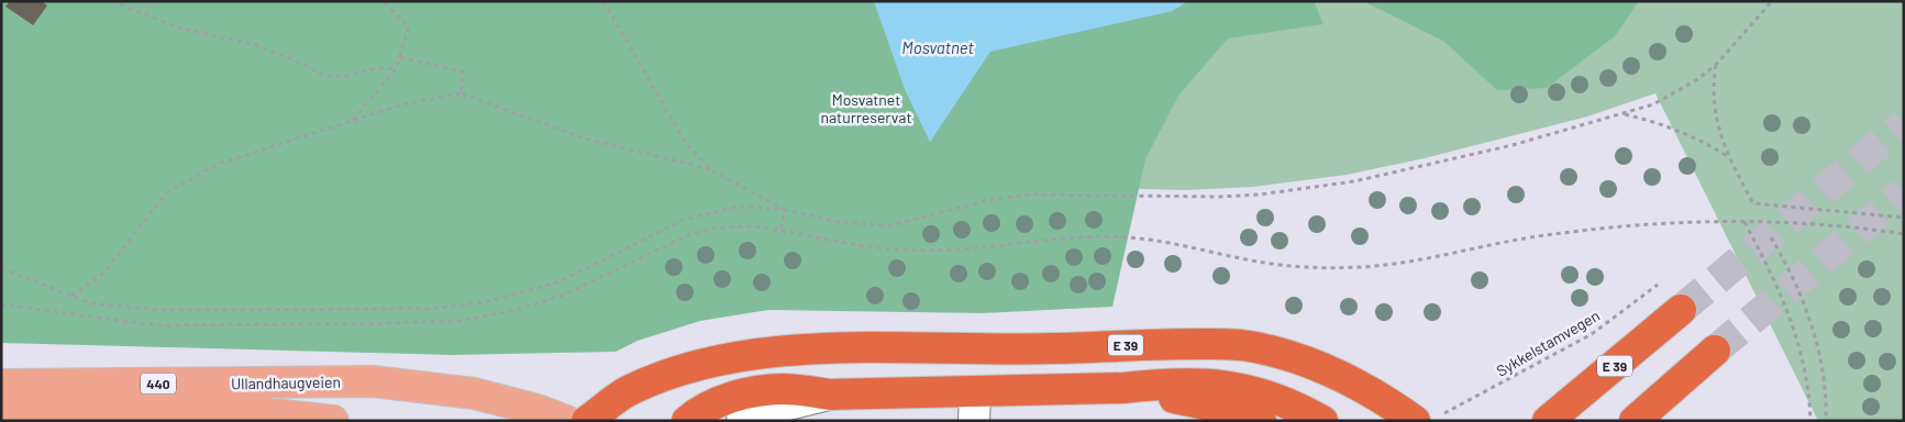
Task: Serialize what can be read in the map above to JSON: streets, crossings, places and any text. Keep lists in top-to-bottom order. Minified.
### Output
{"streets":{"highway":["E 39"],"main road":["Ullandhaugveien","440"],"path":["Sykkelstamvegen"]},"water":["Mosvatnet"],"parks":["Mosvatnet naturreservat"]}
